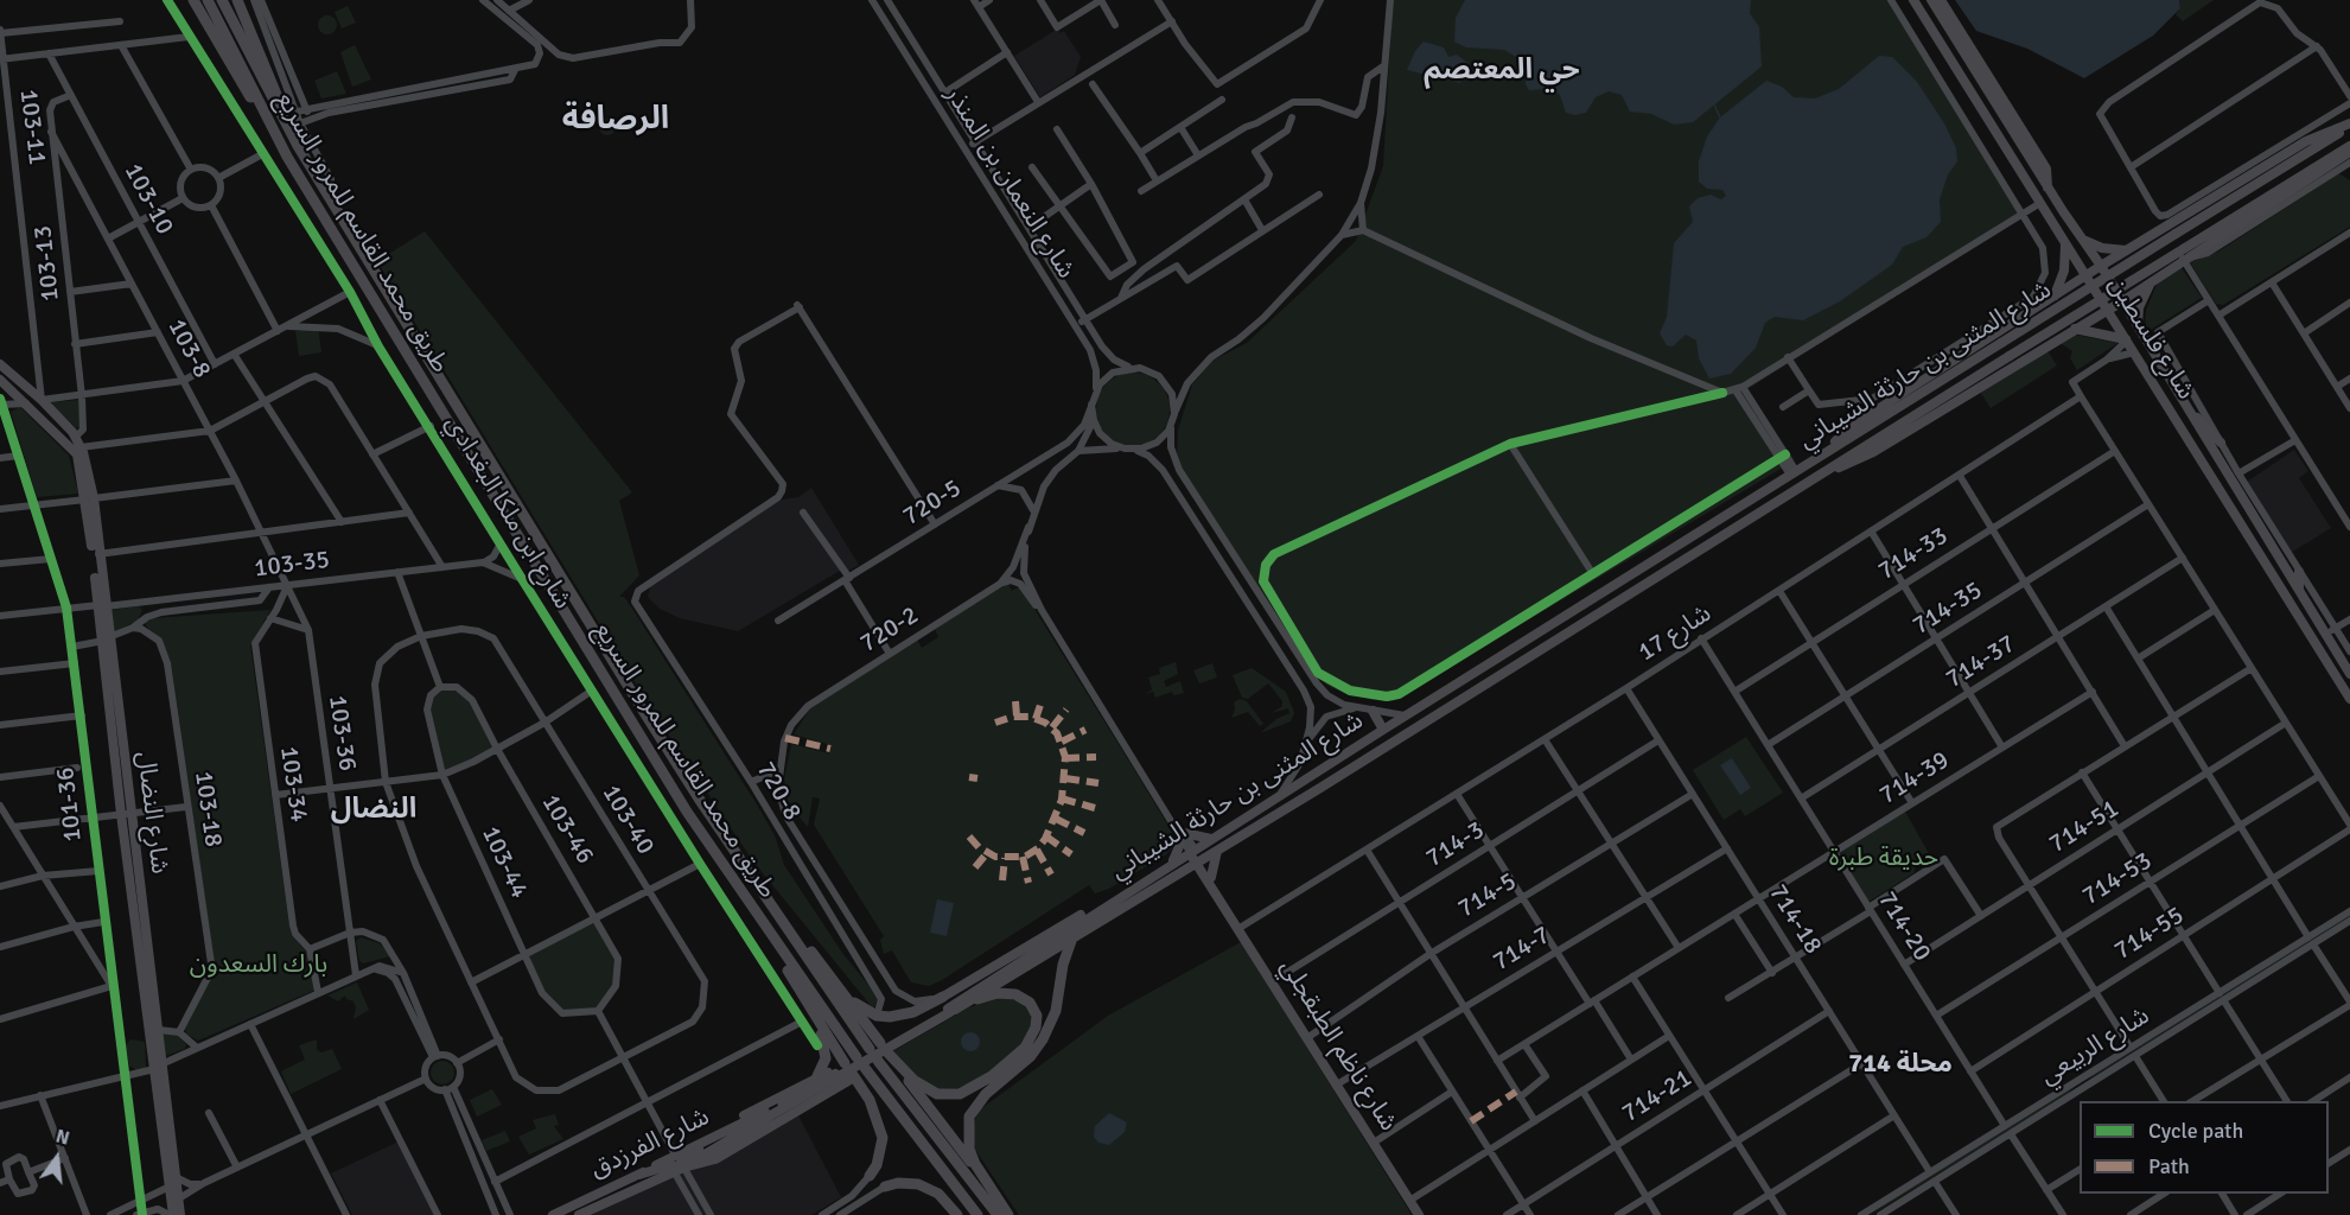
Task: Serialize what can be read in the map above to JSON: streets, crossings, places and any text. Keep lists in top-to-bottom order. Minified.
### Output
{"streets":{"highway":["طريق محمد القاسم للمرور السريع"],"main road":["شارع فلسطين","شارع المثنى بن حارثة الشيباني","شارع النضال","شارع ناظم الطبقجلي","شارع الفرزدق"],"street":["103-11","شارع النعمان بن المنذر","103-10","103-13","103-8","720-5","شارع ابن ملكا البغدادي","714-33","103-35","714-35","720-2","شارع 17","714-37","103-36","714-39","103-34","720-8","101-36","103-18","103-40","714-51","103-46","714-3","103-44","714-53","714-5","714-18","714-20","714-55","714-7","شارع الربيعي","714-21"]},"crossings":[["103-11","شارع النضال"],["شارع النعمان بن المنذر","720-5"],["103-10","103-13"],["103-13","103-8"],["103-13","شارع النضال"],["103-8","103-35"],["103-8","103-36"],["103-8","103-34"],["شارع المثنى بن حارثة الشيباني","شارع ناظم الطبقجلي"],["720-5","720-8"],["شارع ابن ملكا البغدادي","103-35"],["714-33","714-20"],["103-35","103-36"],["103-35","103-34"],["103-35","101-36"],["103-35","شارع النضال"],["714-35","714-20"],["720-2","720-8"],["شارع 17","714-18"],["شارع 17","714-20"],["شارع 17","شارع ناظم الطبقجلي"],["714-37","714-20"],["103-36","103-34"],["714-39","714-18"],["714-39","714-20"],["714-51","714-20"],["103-46","103-44"],["714-3","714-18"],["714-3","شارع ناظم الطبقجلي"],["714-53","714-20"],["714-5","714-18"],["714-5","شارع ناظم الطبقجلي"],["714-18","714-7"],["714-18","شارع الربيعي"],["714-18","714-21"],["714-20","714-55"],["714-20","شارع الربيعي"],["714-7","شارع ناظم الطبقجلي"]],"districts":["حي المعتصم","الرصافة","النضال","محلة 714"],"parks":["حديقة طبرة","بارك السعدون"],"legend":["Cycle path","Path"],"north":"top"}
